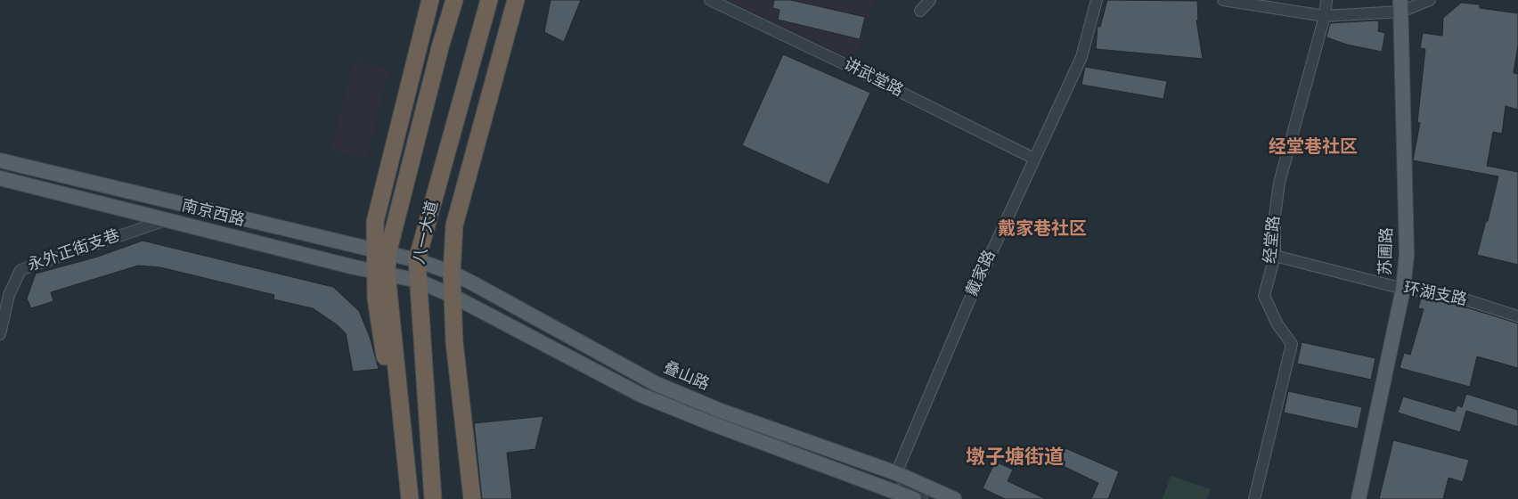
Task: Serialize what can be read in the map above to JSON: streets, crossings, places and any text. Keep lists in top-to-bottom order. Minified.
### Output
{"streets":{"highway":["八一大道"],"main road":["南京西路","苏圃路","叠山路"],"street":["讲武堂路","经堂路","永外正街支巷","戴家路","环湖支路"]},"crossings":[["讲武堂路","戴家路"],["南京西路","八一大道"],["南京西路","永外正街支巷"],["南京西路","叠山路"],["八一大道","叠山路"],["经堂路","环湖支路"],["苏圃路","环湖支路"],["戴家路","叠山路"]],"districts":["经堂巷社区","戴家巷社区","墩子塘街道"]}
